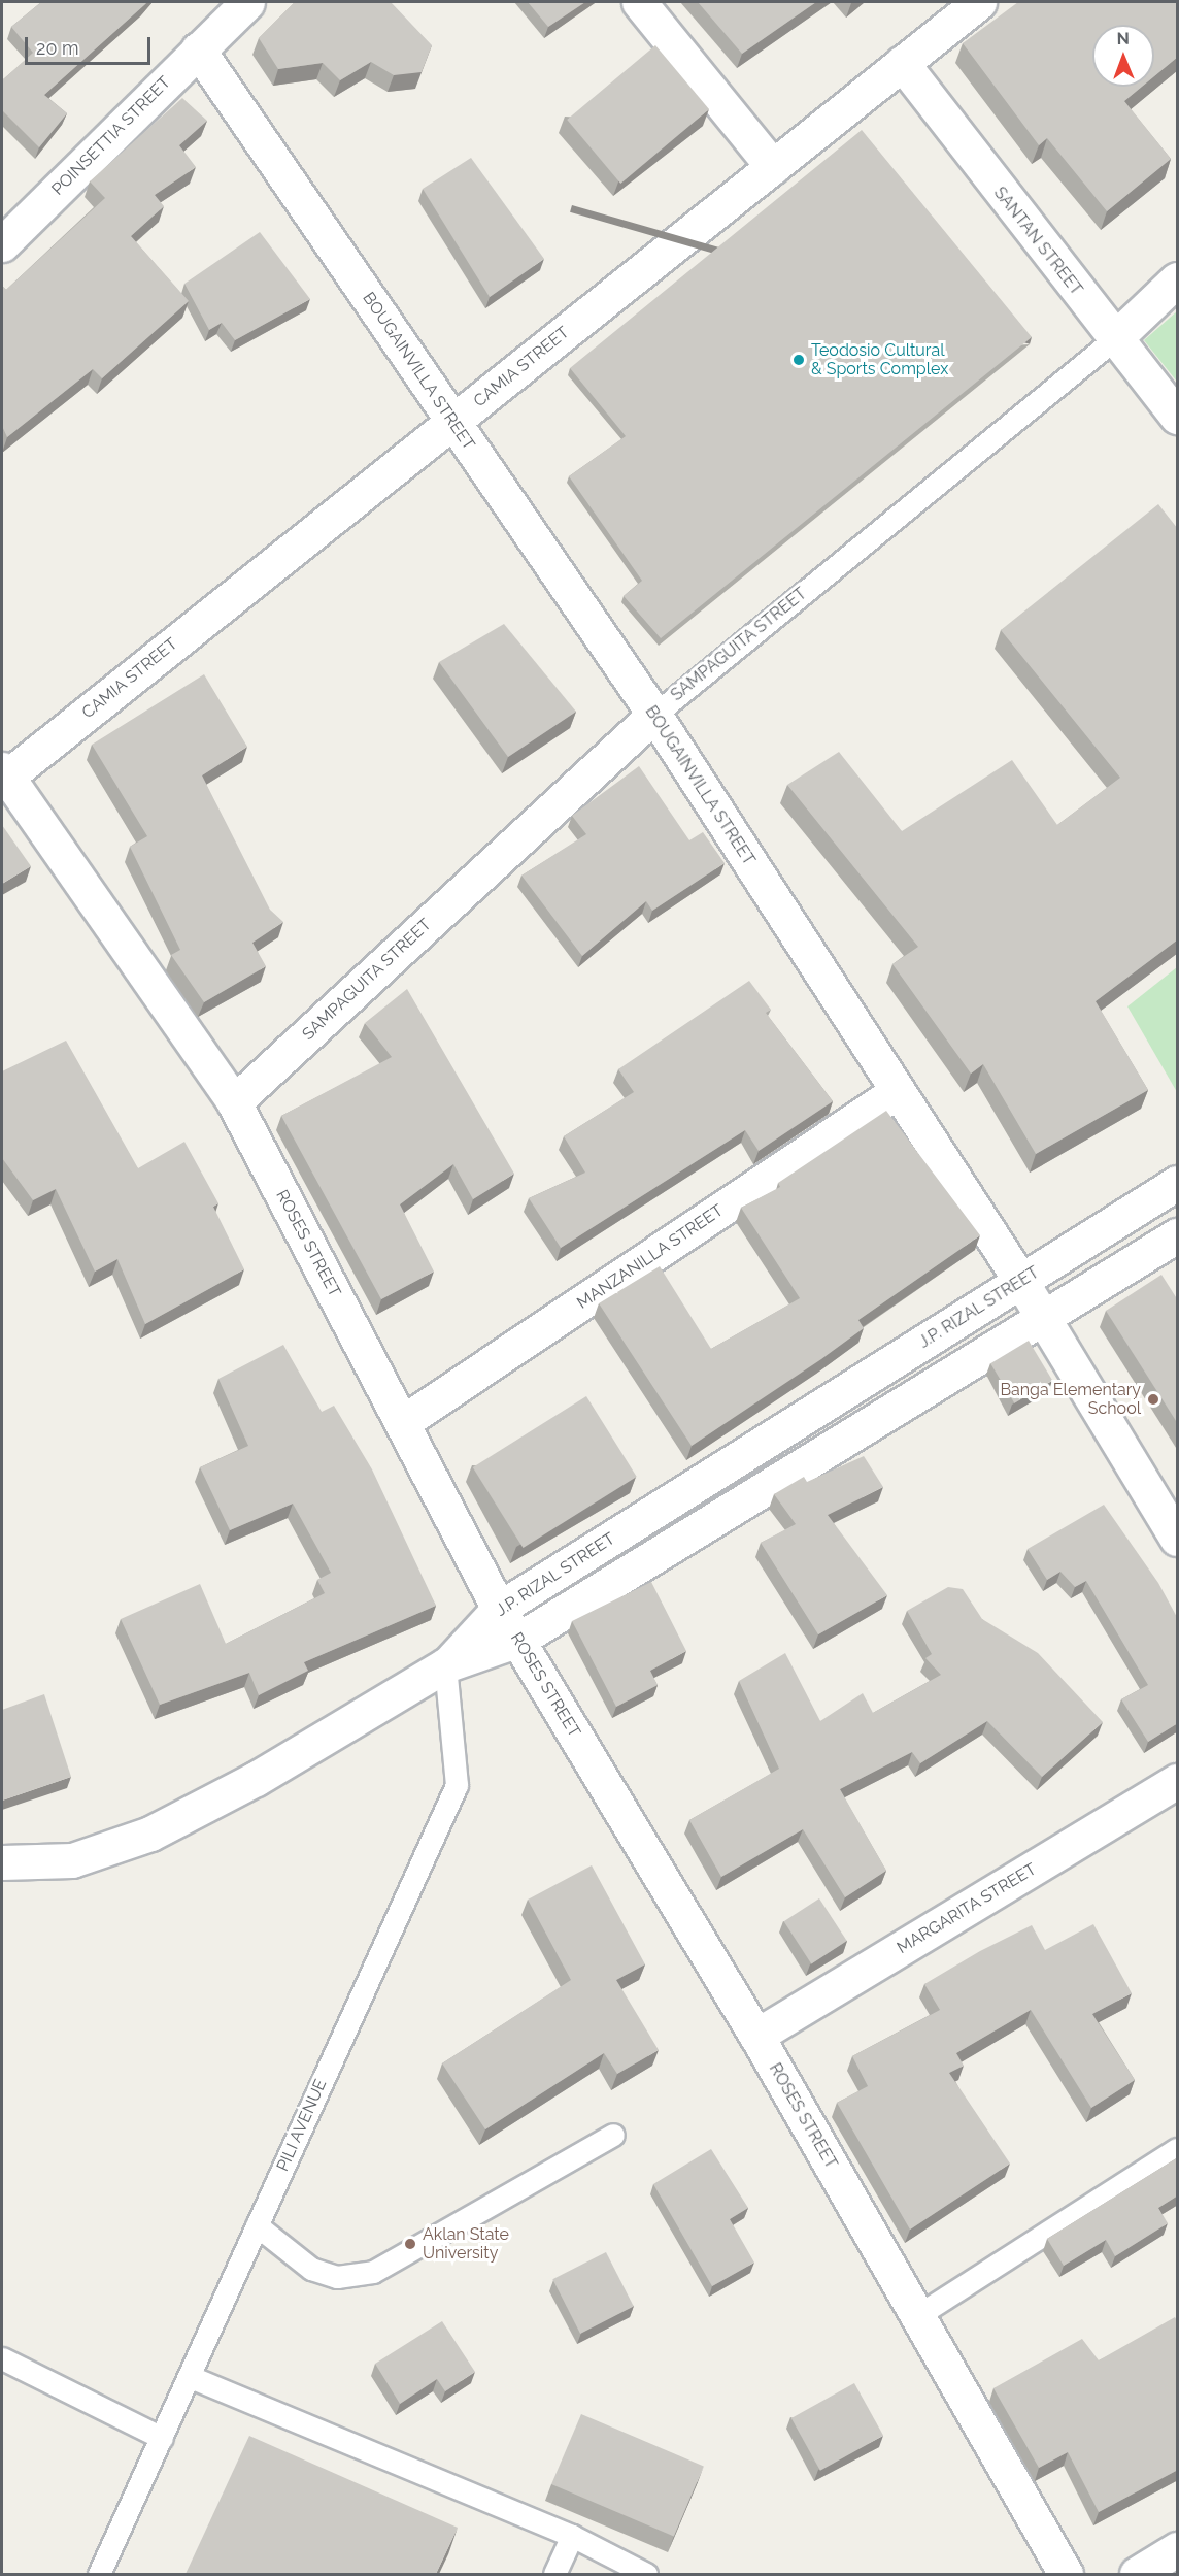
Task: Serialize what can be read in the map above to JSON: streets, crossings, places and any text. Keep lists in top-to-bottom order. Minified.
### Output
{"streets":{"street":["POINSETTIA STREET","SANTAN STREET","CAMIA STREET","BOUGAINVILLA STREET","SAMPAGUITA STREET","ROSES STREET","MANZANILLA STREET","J.P. RIZAL STREET","MARGARITA STREET"],"lane":["PILI AVENUE"]},"crossings":[["POINSETTIA STREET","BOUGAINVILLA STREET"],["SANTAN STREET","CAMIA STREET"],["SANTAN STREET","SAMPAGUITA STREET"],["CAMIA STREET","BOUGAINVILLA STREET"],["CAMIA STREET","ROSES STREET"],["BOUGAINVILLA STREET","SAMPAGUITA STREET"],["BOUGAINVILLA STREET","MANZANILLA STREET"],["BOUGAINVILLA STREET","J.P. RIZAL STREET"],["SAMPAGUITA STREET","ROSES STREET"],["ROSES STREET","MANZANILLA STREET"],["ROSES STREET","J.P. RIZAL STREET"],["ROSES STREET","MARGARITA STREET"],["J.P. RIZAL STREET","PILI AVENUE"]],"places":["Teodosio Cultural & Sports Complex","Banga Elementary School","Aklan State University"],"scale_bar":"20 m","north":"top"}
